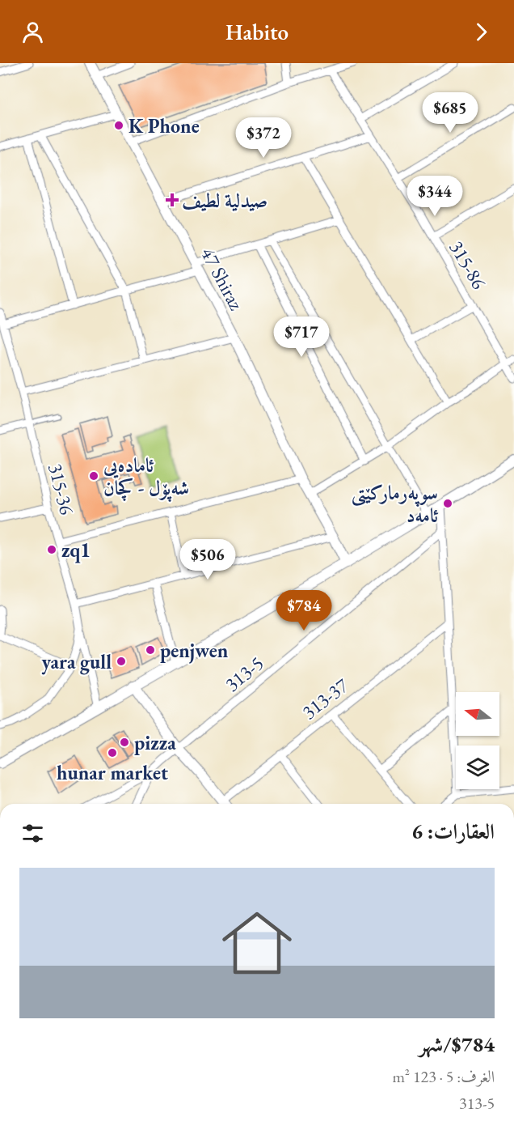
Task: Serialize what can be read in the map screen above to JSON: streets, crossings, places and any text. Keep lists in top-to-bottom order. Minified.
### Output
{"streets":{"street":["315-86","47 Shiraz","315-36","313-5","313-37"]},"crossings":[["313-5","313-37"]],"places":{"other":["K Phone","ئامادەیی شەپۆل - کچان","سوپەرمارکێتی ئامەد","zq1","penjwen","yara gull","pizza","hunar market"],"health":["صیدلیة لطیف"]},"north":"left","page":{"header":"Habito","price":["$685","$372","$344","$717","$506","$784"],"heading":"العقارات: 6","list":[{"name":"$784/شهر","note":"الغرف: 5 · 123 m² · 313-5"}]}}
